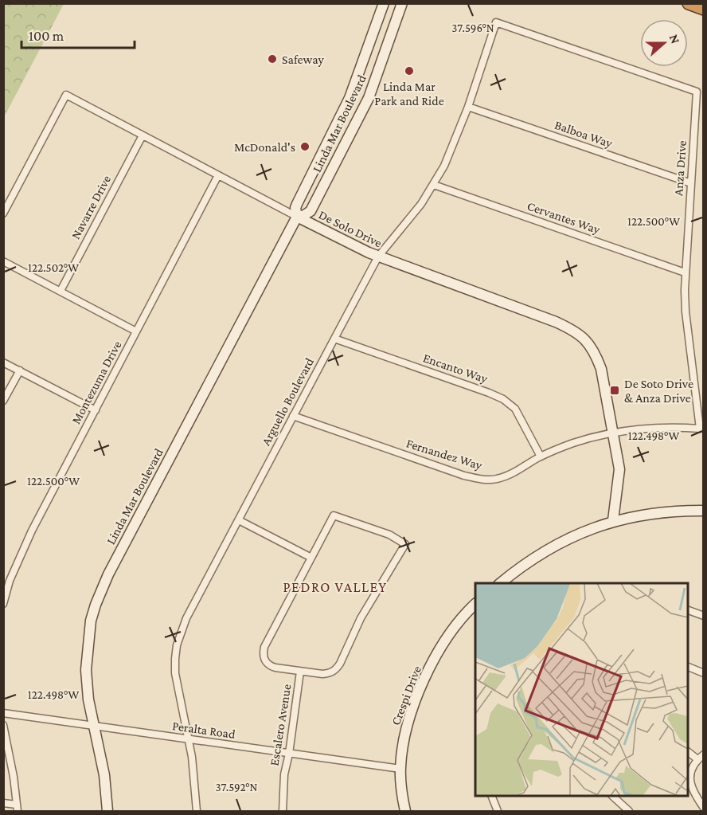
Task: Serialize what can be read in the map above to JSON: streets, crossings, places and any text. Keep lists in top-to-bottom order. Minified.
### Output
{"streets":{"street":["Linda Mar Boulevard","Balboa Way","Anza Drive","Navarre Drive","Cervantes Way","De Solo Drive","Encanto Way","Montezuma Drive","Arguello Boulevard","Fernandez Way","Crespi Drive","Escalero Avenue","Peralta Road"]},"crossings":[["Linda Mar Boulevard","De Solo Drive"],["Linda Mar Boulevard","Peralta Road"],["Balboa Way","Anza Drive"],["Balboa Way","Arguello Boulevard"],["Anza Drive","Cervantes Way"],["Anza Drive","De Solo Drive"],["Anza Drive","Arguello Boulevard"],["Anza Drive","Fernandez Way"],["Navarre Drive","De Solo Drive"],["Cervantes Way","Arguello Boulevard"],["De Solo Drive","Montezuma Drive"],["De Solo Drive","Arguello Boulevard"],["De Solo Drive","Fernandez Way"],["Encanto Way","Arguello Boulevard"],["Encanto Way","Fernandez Way"],["Arguello Boulevard","Fernandez Way"],["Arguello Boulevard","Peralta Road"],["Crespi Drive","Peralta Road"],["Escalero Avenue","Peralta Road"]],"districts":["PEDRO VALLEY"],"places":{"other":["Safeway","Linda Mar Park and Ride","McDonald's"],"transit":["De Soto Drive & Anza Drive"]},"scale_bar":"100 m","north":"right","coordinates":["37.596°N","122.500°W","122.502°W","122.498°W","37.592°N"]}
